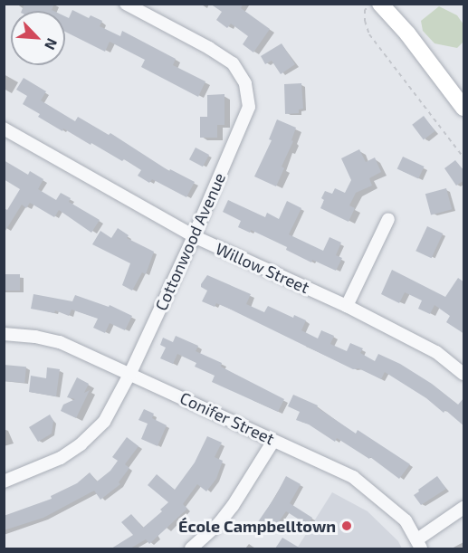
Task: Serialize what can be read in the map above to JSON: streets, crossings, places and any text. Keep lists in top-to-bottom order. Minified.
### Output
{"streets":{"street":["Cottonwood Avenue","Willow Street","Conifer Street"]},"crossings":[["Cottonwood Avenue","Willow Street"],["Cottonwood Avenue","Conifer Street"]],"places":["École Campbelltown"],"north":"bottom right"}
